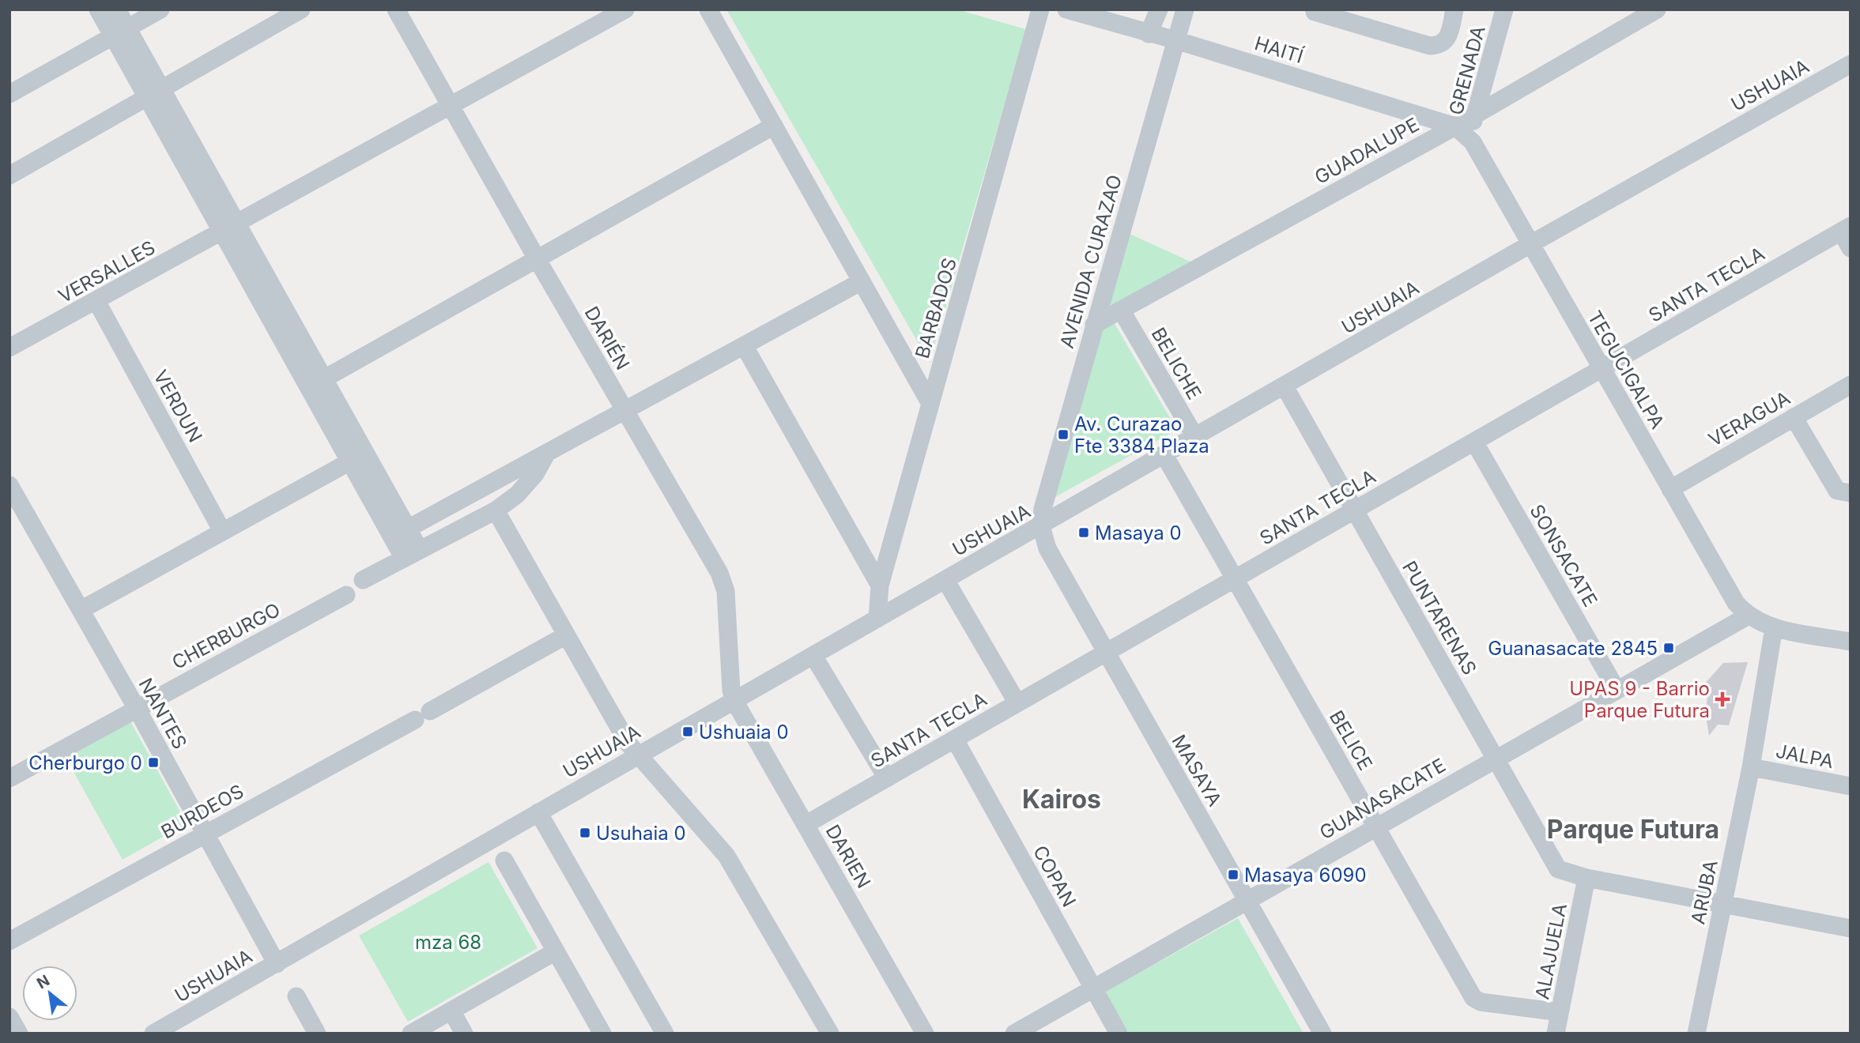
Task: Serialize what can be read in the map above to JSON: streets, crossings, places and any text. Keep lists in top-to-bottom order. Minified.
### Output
{"streets":{"street":["HAITÍ","GRENADA","USHUAIA","GUADALUPE","AVENIDA CURAZAO","VERSALLES","SANTA TECLA","BARBADOS","DARIÉN","BELICHE","TEGUCIGALPA","VERDUN","VERAGUA","SONSACATE","PUNTARENAS","CHERBURGO","NANTES","BELICE","JALPA","MASAYA","GUANASACATE","BURDEOS","DARIEN","COPAN","ARUBA","ALAJUELA"]},"crossings":[["HAITÍ","GRENADA"],["HAITÍ","GUADALUPE"],["HAITÍ","AVENIDA CURAZAO"],["HAITÍ","TEGUCIGALPA"],["GRENADA","GUADALUPE"],["GRENADA","TEGUCIGALPA"],["USHUAIA","AVENIDA CURAZAO"],["USHUAIA","BARBADOS"],["USHUAIA","DARIÉN"],["USHUAIA","BELICHE"],["USHUAIA","TEGUCIGALPA"],["USHUAIA","PUNTARENAS"],["USHUAIA","NANTES"],["USHUAIA","BELICE"],["USHUAIA","MASAYA"],["USHUAIA","DARIEN"],["GUADALUPE","AVENIDA CURAZAO"],["GUADALUPE","BELICHE"],["AVENIDA CURAZAO","MASAYA"],["VERSALLES","DARIÉN"],["VERSALLES","VERDUN"],["SANTA TECLA","TEGUCIGALPA"],["SANTA TECLA","SONSACATE"],["SANTA TECLA","PUNTARENAS"],["SANTA TECLA","BELICE"],["SANTA TECLA","MASAYA"],["SANTA TECLA","DARIEN"],["SANTA TECLA","COPAN"],["DARIÉN","DARIEN"],["TEGUCIGALPA","VERAGUA"],["TEGUCIGALPA","GUANASACATE"],["SONSACATE","GUANASACATE"],["PUNTARENAS","GUANASACATE"],["PUNTARENAS","ALAJUELA"],["CHERBURGO","NANTES"],["NANTES","BURDEOS"],["BELICE","GUANASACATE"],["BELICE","ALAJUELA"],["JALPA","ARUBA"],["MASAYA","GUANASACATE"],["GUANASACATE","COPAN"]],"districts":["Kairos","Parque Futura"],"parks":["mza 68"],"places":{"transit":["Av. Curazao Fte 3384 Plaza","Masaya 0","Guanasacate 2845","Ushuaia 0","Cherburgo 0","Usuhaia 0","Masaya 6090"],"health":["UPAS 9 - Barrio Parque Futura"]},"north":"top left"}
